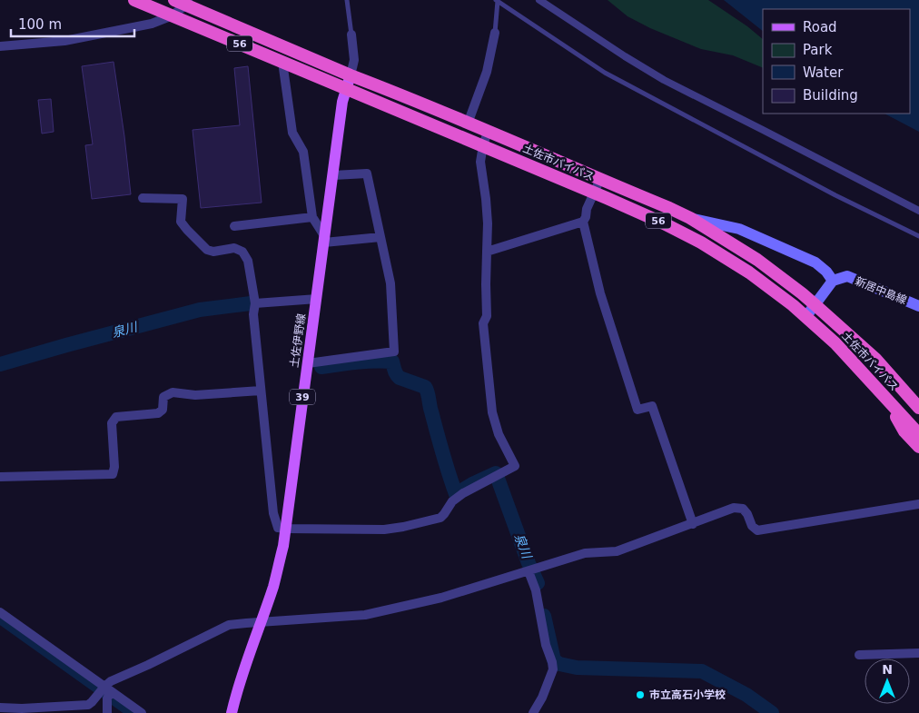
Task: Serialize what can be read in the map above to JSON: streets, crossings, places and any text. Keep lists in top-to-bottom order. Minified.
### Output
{"streets":{"highway":["56","土佐市バイパス"],"main road":["新居中島線","土佐伊野線","39"]},"crossings":[["土佐市バイパス","土佐伊野線"]],"water":["泉川"],"places":["市立高石小学校"],"legend":["Road","Park","Water","Building"],"scale_bar":"100 m","north":"top"}
